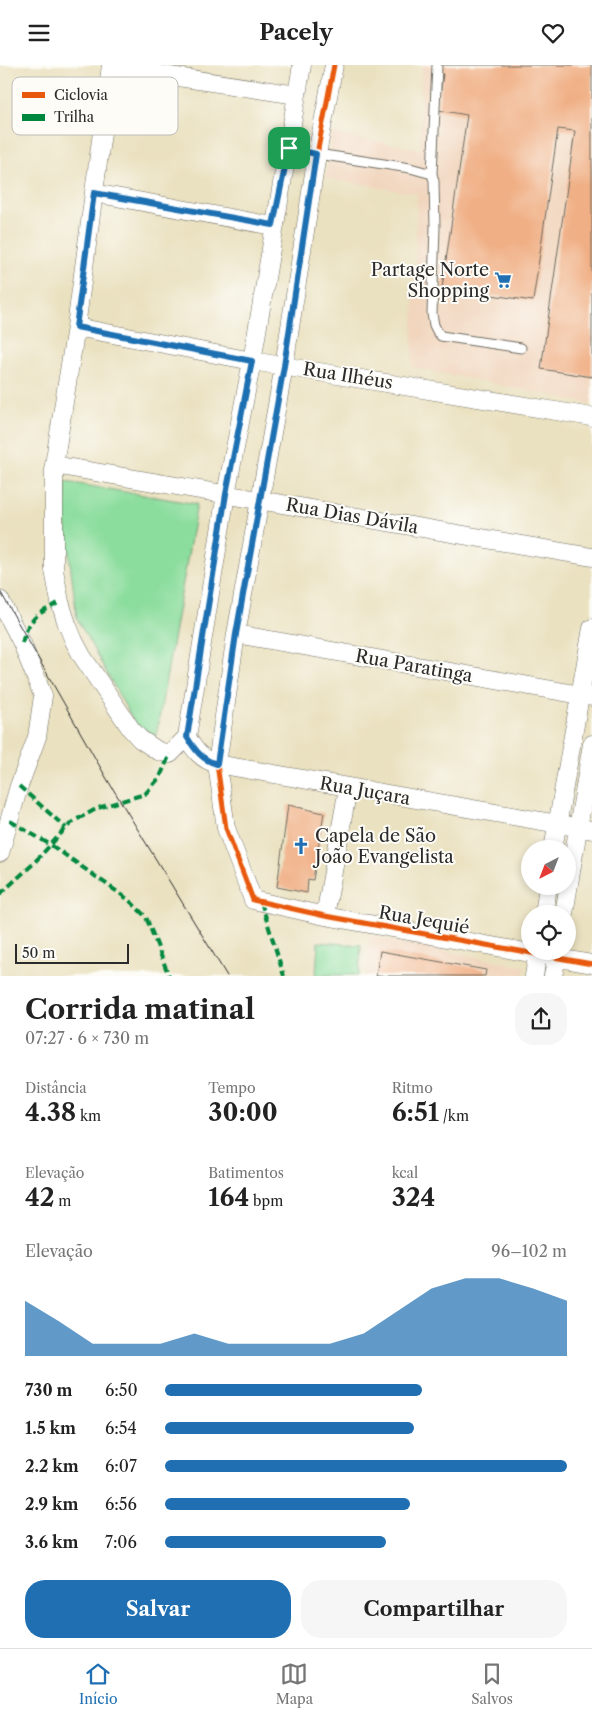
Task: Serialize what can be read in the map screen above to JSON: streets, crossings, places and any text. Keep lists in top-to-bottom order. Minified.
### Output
{"streets":{"street":["Rua Ilhéus","Rua Dias Dávila","Rua Paratinga","Rua Juçara","Rua Jequié"]},"crossings":[["Rua Juçara","Rua Jequié"]],"places":{"supermarket":["Partage Norte Shopping"],"church":["Capela de São João Evangelista"]},"legend":["Ciclovia","Trilha"],"scale_bar":"50 m","north":"bottom left","page":{"header":"Pacely","scale":"50 m","heading":["Corrida matinal","07:27 · 6 × 730 m"],"stats":[["Distância","4.38 km"],["Tempo","30:00"],["Ritmo","6:51 /km"],["Elevação","42 m"],["Batimentos","164 bpm"],["kcal","324"]],"chart":["Elevação","96–102 m"],"list":[{"name":"730 m","note":"6:50"},{"name":"1.5 km","note":"6:54"},{"name":"2.2 km","note":"6:07"},{"name":"2.9 km","note":"6:56"},{"name":"3.6 km","note":"7:06"}],"buttons":["Salvar","Compartilhar"],"tabs":["Início","Mapa","Salvos"]}}
